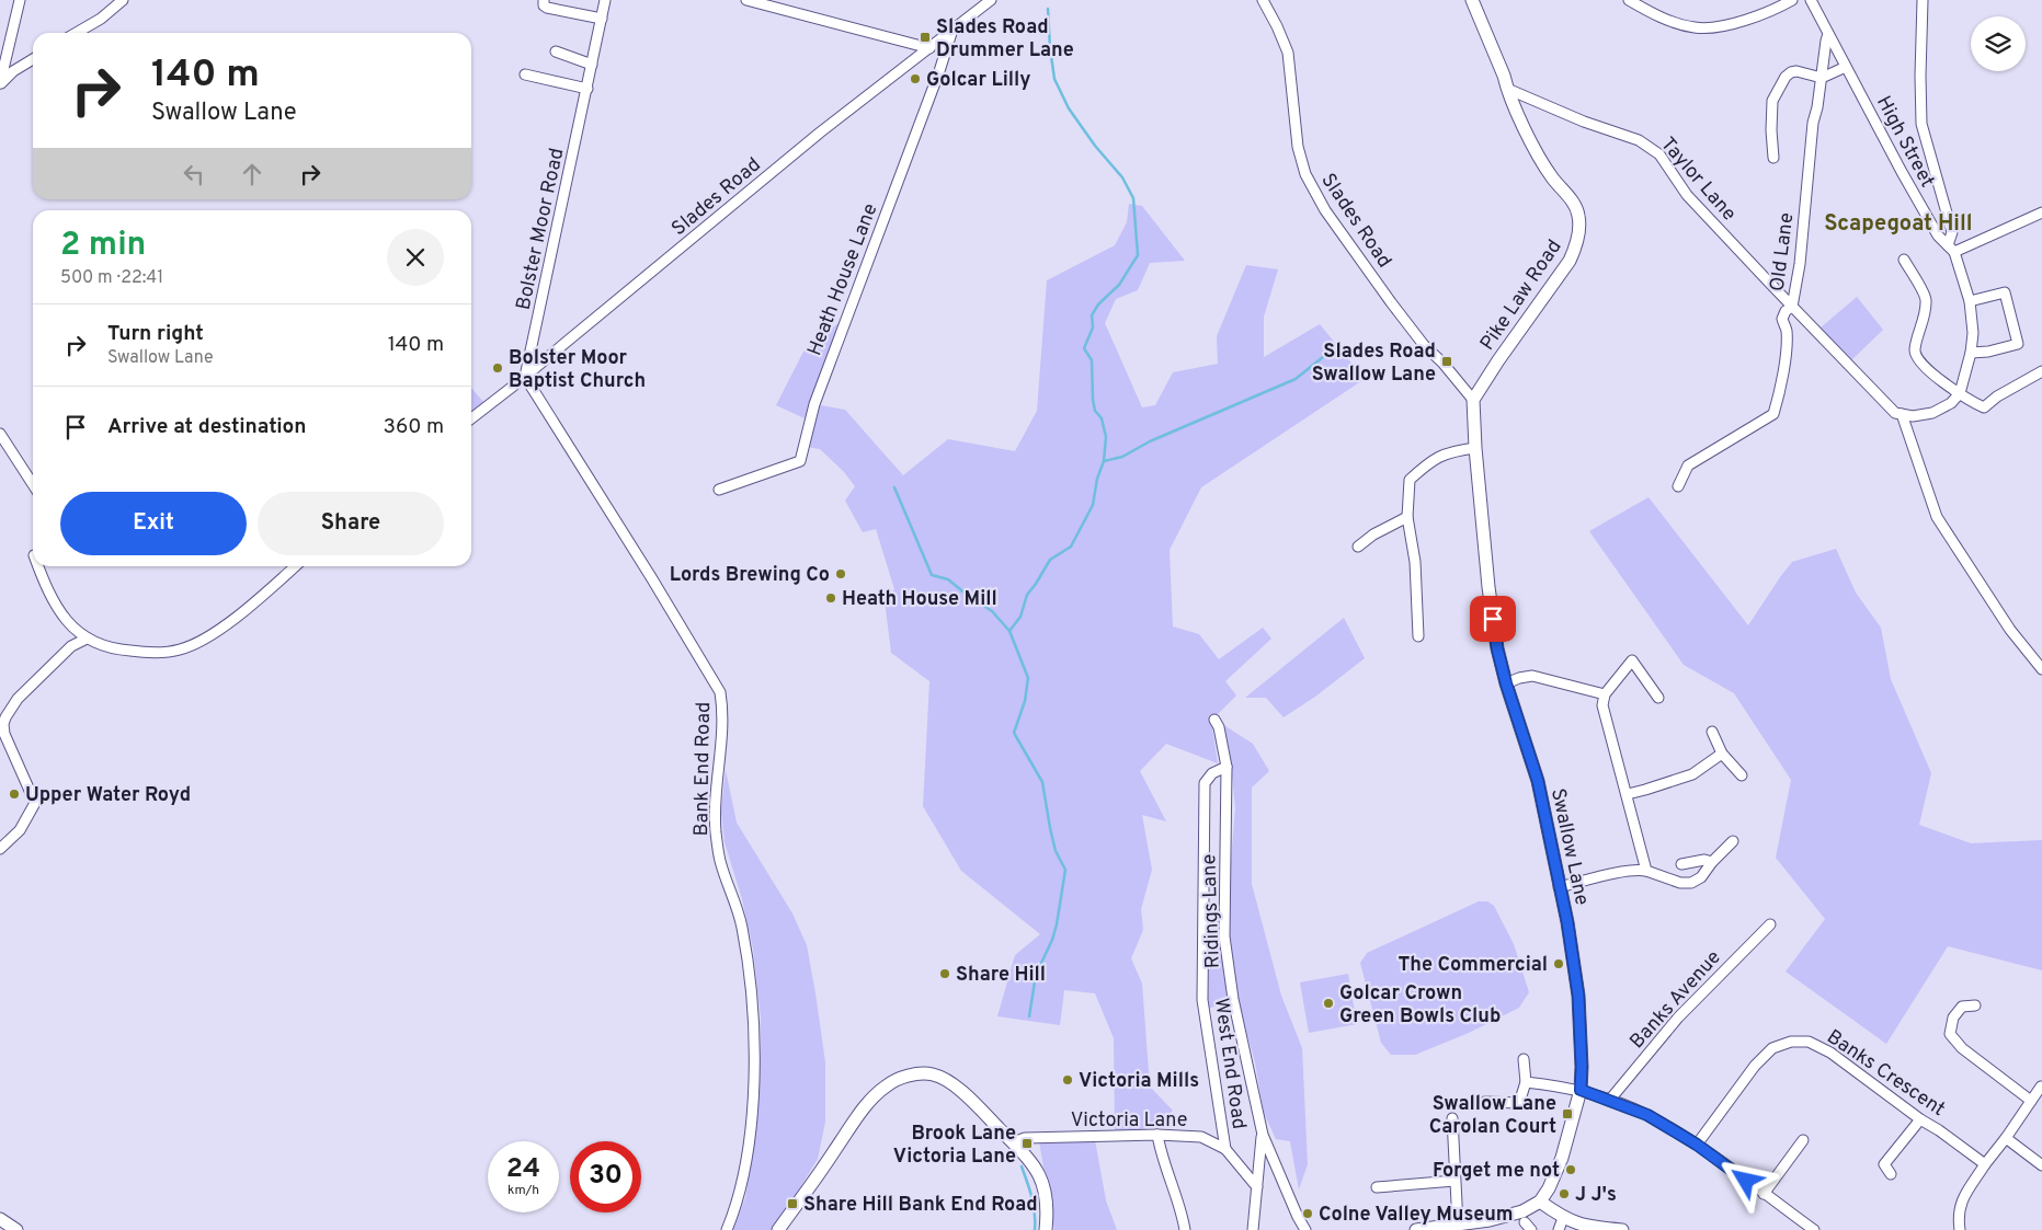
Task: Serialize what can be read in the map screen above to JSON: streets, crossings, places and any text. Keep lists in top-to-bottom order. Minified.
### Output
{"streets":{"street":["High Street","Taylor Lane","Slades Road","Bolster Moor Road","Old Lane","Heath House Lane","Pike Law Road","Bank End Road","Swallow Lane","Ridings Lane","Banks Avenue","West End Road","Banks Crescent","Victoria Lane"]},"crossings":[["High Street","Old Lane"],["Taylor Lane","Old Lane"],["Taylor Lane","Pike Law Road"],["Slades Road","Bolster Moor Road"],["Slades Road","Heath House Lane"],["Slades Road","Pike Law Road"],["Slades Road","Bank End Road"],["Slades Road","Swallow Lane"],["Bolster Moor Road","Bank End Road"],["Pike Law Road","Swallow Lane"],["Ridings Lane","West End Road"],["West End Road","Victoria Lane"]],"districts":["Scapegoat Hill"],"places":{"transit":["Slades Road Drummer Lane","Slades Road Swallow Lane","Swallow Lane Carolan Court","Brook Lane Victoria Lane","Share Hill Bank End Road"],"other":["Golcar Lilly","Bolster Moor Baptist Church","Lords Brewing Co","Heath House Mill","Upper Water Royd","The Commercial","Share Hill","Golcar Crown Green Bowls Club","Victoria Mills","Forget me not","J J's","Colne Valley Museum"]},"page":{"turn":["140 m","Swallow Lane"],"heading":["2 min","500 m · 22:41"],"list":[{"name":"Turn right","note":"Swallow Lane","value":"140 m"},{"name":"Arrive at destination","value":"360 m"}],"buttons":["Exit","Share"],"speed":"24 km/h","limit":"30"}}
